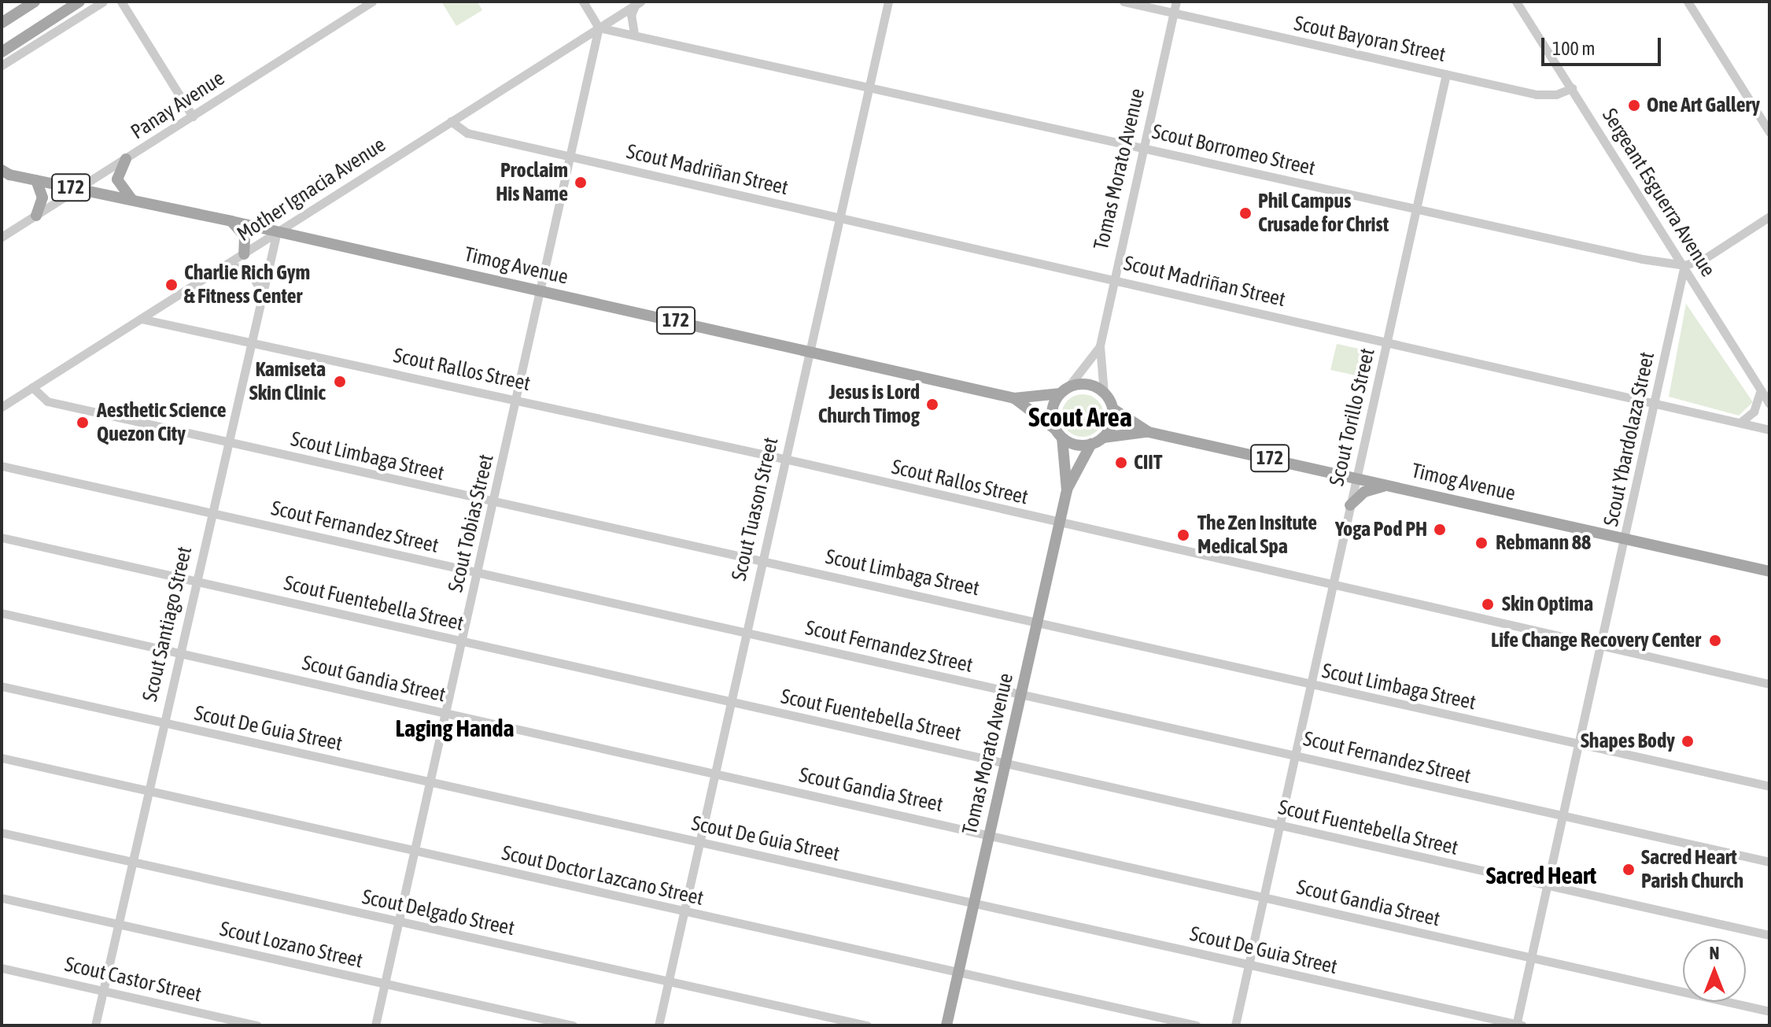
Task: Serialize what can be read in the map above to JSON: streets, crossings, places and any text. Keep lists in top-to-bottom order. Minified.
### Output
{"streets":{"main road":["Tomas Morato Avenue","172","Timog Avenue"],"street":["Scout Bayoran Street","Panay Avenue","Scout Borromeo Street","Scout Madriñan Street","Mother Ignacia Avenue","Sergeant Esguerra Avenue","Scout Rallos Street","Scout Torillo Street","Scout Ybardolaza Street","Scout Limbaga Street","Scout Tuason Street","Scout Tobias Street","Scout Fernandez Street","Scout Fuentebella Street","Scout Santiago Street","Scout Gandia Street","Scout De Guia Street","Scout Doctor Lazcano Street","Scout Delgado Street","Scout Lozano Street","Scout Castor Street"]},"crossings":[["Scout Bayoran Street","Tomas Morato Avenue"],["Scout Bayoran Street","Sergeant Esguerra Avenue"],["Scout Bayoran Street","Scout Torillo Street"],["Panay Avenue","Timog Avenue"],["Scout Borromeo Street","Tomas Morato Avenue"],["Scout Borromeo Street","Mother Ignacia Avenue"],["Scout Borromeo Street","Sergeant Esguerra Avenue"],["Scout Borromeo Street","Scout Torillo Street"],["Scout Borromeo Street","Scout Ybardolaza Street"],["Scout Borromeo Street","Scout Tuason Street"],["Scout Borromeo Street","Scout Tobias Street"],["Tomas Morato Avenue","Scout Madriñan Street"],["Tomas Morato Avenue","172"],["Tomas Morato Avenue","Timog Avenue"],["Tomas Morato Avenue","Scout Rallos Street"],["Tomas Morato Avenue","Scout Limbaga Street"],["Tomas Morato Avenue","Scout Fernandez Street"],["Tomas Morato Avenue","Scout Fuentebella Street"],["Tomas Morato Avenue","Scout Gandia Street"],["Tomas Morato Avenue","Scout De Guia Street"],["Tomas Morato Avenue","Scout Doctor Lazcano Street"],["Scout Madriñan Street","Mother Ignacia Avenue"],["Scout Madriñan Street","Scout Torillo Street"],["Scout Madriñan Street","Scout Ybardolaza Street"],["Scout Madriñan Street","Scout Tuason Street"],["Scout Madriñan Street","Scout Tobias Street"],["172","Timog Avenue"],["Mother Ignacia Avenue","Timog Avenue"],["Mother Ignacia Avenue","Scout Rallos Street"],["Mother Ignacia Avenue","Scout Limbaga Street"],["Mother Ignacia Avenue","Scout Tobias Street"],["Mother Ignacia Avenue","Scout Santiago Street"],["Sergeant Esguerra Avenue","Scout Ybardolaza Street"],["Timog Avenue","Scout Torillo Street"],["Timog Avenue","Scout Ybardolaza Street"],["Timog Avenue","Scout Tuason Street"],["Timog Avenue","Scout Tobias Street"],["Timog Avenue","Scout Santiago Street"],["Scout Rallos Street","Scout Torillo Street"],["Scout Rallos Street","Scout Ybardolaza Street"],["Scout Rallos Street","Scout Tuason Street"],["Scout Rallos Street","Scout Tobias Street"],["Scout Rallos Street","Scout Santiago Street"],["Scout Torillo Street","Scout Limbaga Street"],["Scout Torillo Street","Scout Fernandez Street"],["Scout Torillo Street","Scout Fuentebella Street"],["Scout Torillo Street","Scout Gandia Street"],["Scout Torillo Street","Scout De Guia Street"],["Scout Ybardolaza Street","Scout Limbaga Street"],["Scout Ybardolaza Street","Scout Fernandez Street"],["Scout Ybardolaza Street","Scout Fuentebella Street"],["Scout Ybardolaza Street","Scout Gandia Street"],["Scout Ybardolaza Street","Scout De Guia Street"],["Scout Limbaga Street","Scout Tuason Street"],["Scout Limbaga Street","Scout Tobias Street"],["Scout Limbaga Street","Scout Santiago Street"],["Scout Tuason Street","Scout Fernandez Street"],["Scout Tuason Street","Scout Fuentebella Street"],["Scout Tuason Street","Scout Gandia Street"],["Scout Tuason Street","Scout De Guia Street"],["Scout Tuason Street","Scout Doctor Lazcano Street"],["Scout Tuason Street","Scout Delgado Street"],["Scout Tobias Street","Scout Fernandez Street"],["Scout Tobias Street","Scout Fuentebella Street"],["Scout Tobias Street","Scout Gandia Street"],["Scout Tobias Street","Scout De Guia Street"],["Scout Tobias Street","Scout Doctor Lazcano Street"],["Scout Tobias Street","Scout Delgado Street"],["Scout Tobias Street","Scout Lozano Street"],["Scout Fernandez Street","Scout Santiago Street"],["Scout Fuentebella Street","Scout Santiago Street"],["Scout Santiago Street","Scout Gandia Street"],["Scout Santiago Street","Scout De Guia Street"],["Scout Santiago Street","Scout Doctor Lazcano Street"],["Scout Santiago Street","Scout Delgado Street"],["Scout Santiago Street","Scout Lozano Street"],["Scout Santiago Street","Scout Castor Street"]],"districts":["Scout Area","Laging Handa","Sacred Heart"],"places":["One Art Gallery","Proclaim His Name","Phil Campus Crusade for Christ","Charlie Rich Gym & Fitness Center","Kamiseta Skin Clinic","Jesus is Lord Church Timog","Aesthetic Science Quezon City","CIIT","Yoga Pod PH","The Zen Insitute Medical Spa","Rebmann 88","Skin Optima","Life Change Recovery Center","Shapes Body","Sacred Heart Parish Church"],"scale_bar":"100 m","north":"top"}
